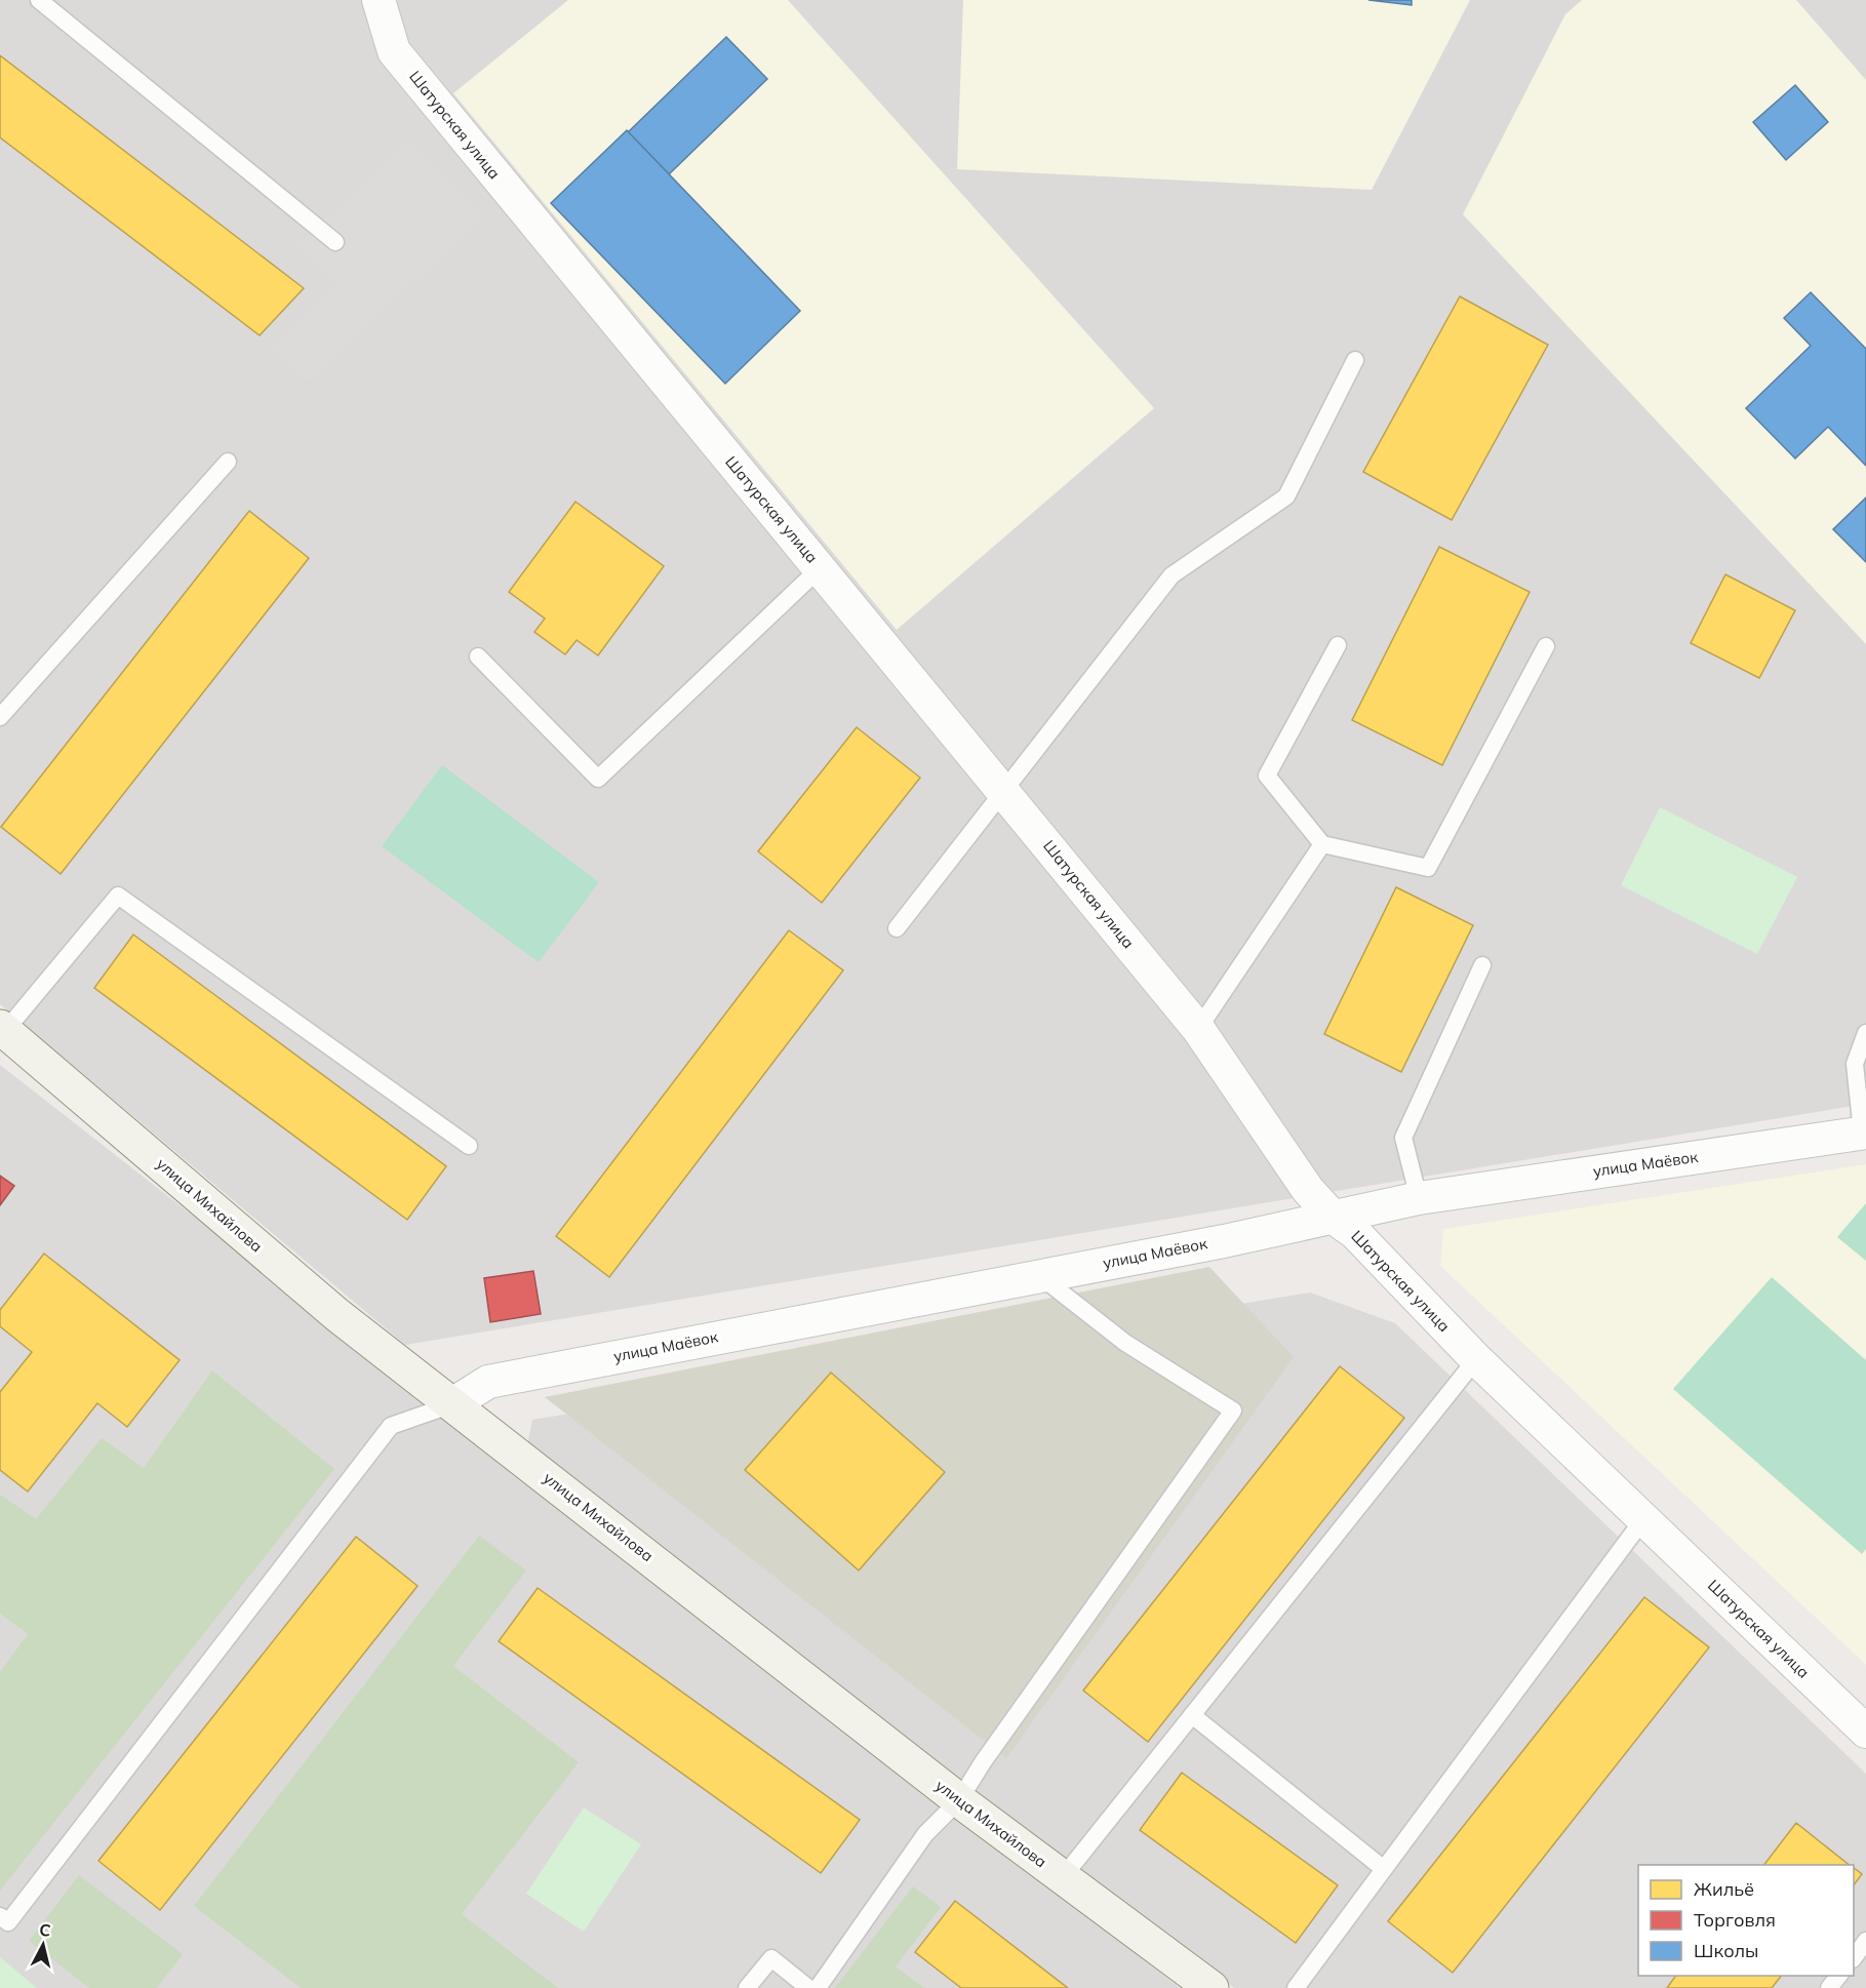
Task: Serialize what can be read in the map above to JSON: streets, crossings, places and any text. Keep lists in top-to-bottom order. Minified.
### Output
{"streets":{"street":["Шатурская улица","улица Маёвок","улица Михайлова"]},"crossings":[["Шатурская улица","улица Маёвок"],["улица Маёвок","улица Михайлова"]],"legend":["Жильё","Торговля","Школы"],"north":"top"}
